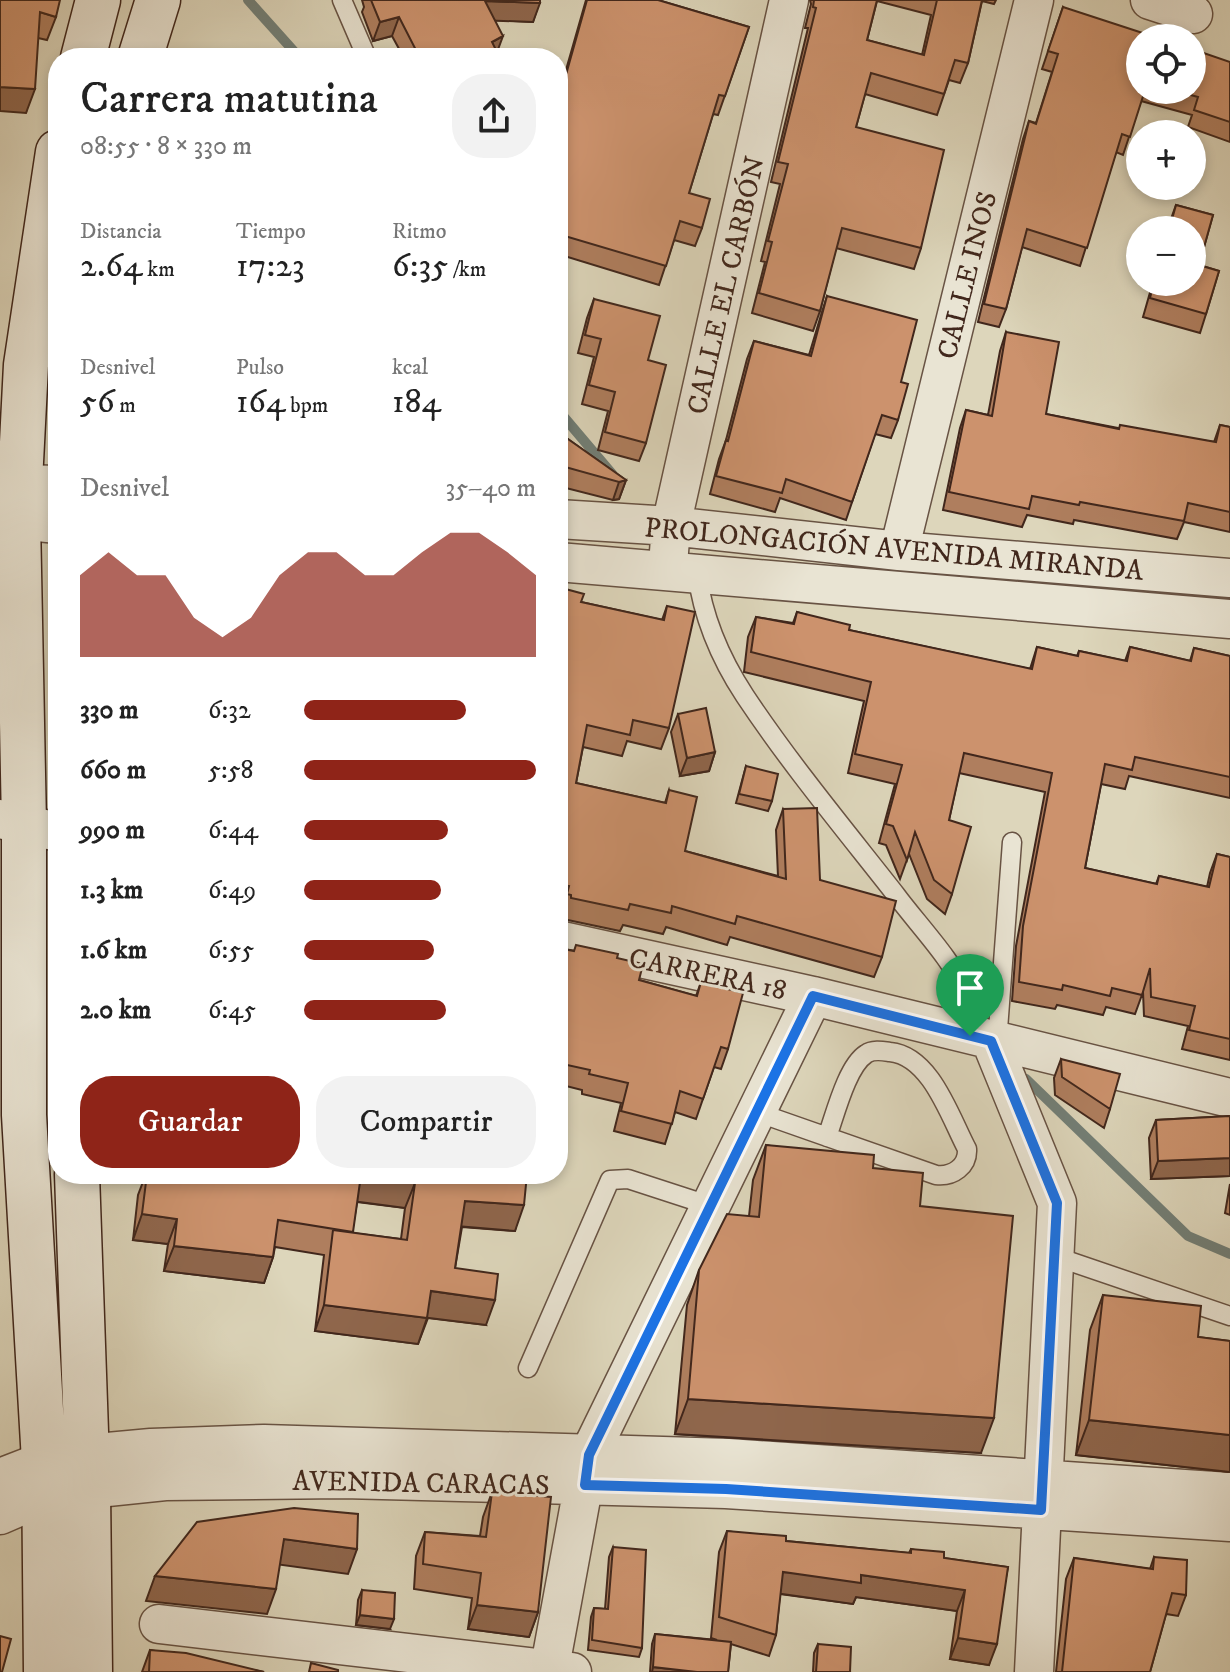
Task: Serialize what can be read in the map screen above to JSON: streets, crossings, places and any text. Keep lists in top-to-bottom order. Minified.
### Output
{"streets":{"street":["CALLE INOS","CALLE EL CARBÓN","PROLONGACIÓN AVENIDA MIRANDA","CARRERA 18","AVENIDA CARACAS"]},"crossings":[["CALLE INOS","PROLONGACIÓN AVENIDA MIRANDA"],["CALLE EL CARBÓN","PROLONGACIÓN AVENIDA MIRANDA"]],"page":{"map_buttons":["+","−"],"heading":["Carrera matutina","08:55 · 8 × 330 m"],"stats":[["Distancia","2.64 km"],["Tiempo","17:23"],["Ritmo","6:35 /km"],["Desnivel","56 m"],["Pulso","164 bpm"],["kcal","184"]],"chart":["Desnivel","35–40 m"],"list":[{"name":"330 m","note":"6:32"},{"name":"660 m","note":"5:58"},{"name":"990 m","note":"6:44"},{"name":"1.3 km","note":"6:49"},{"name":"1.6 km","note":"6:55"},{"name":"2.0 km","note":"6:45"}],"buttons":["Guardar","Compartir"]}}
